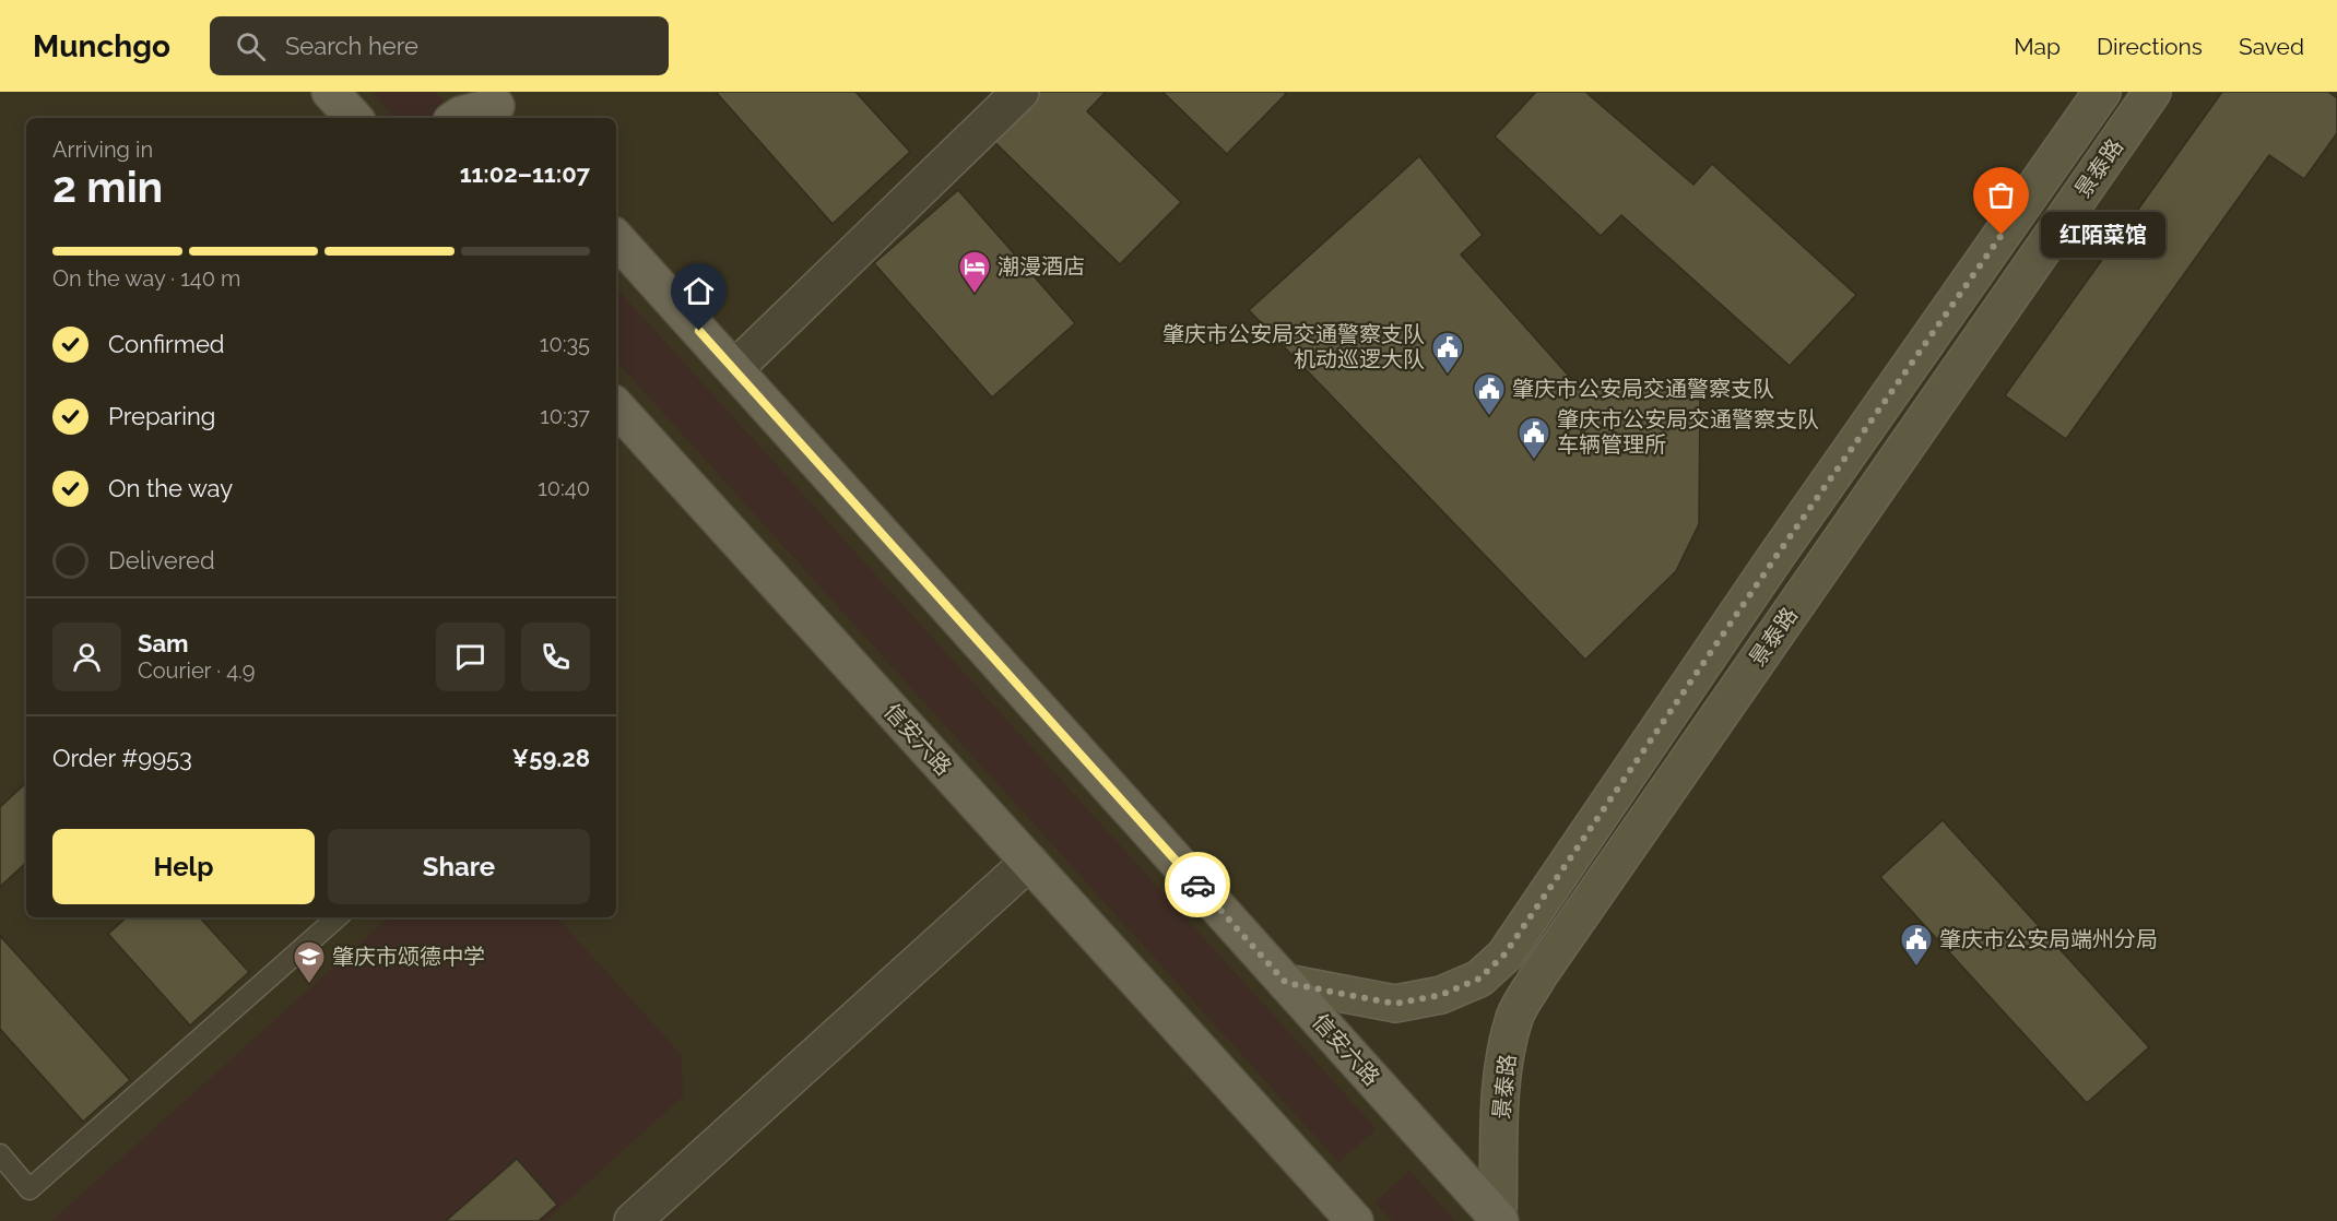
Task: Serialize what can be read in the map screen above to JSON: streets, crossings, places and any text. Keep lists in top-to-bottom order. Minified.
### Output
{"streets":{"main road":["信安六路"],"street":["景泰路"]},"crossings":[["景泰路","信安六路"]],"places":{"other":["红陌菜馆"],"hotel":["潮漫酒店"],"public building":["肇庆市公安局交通警察支队 机动巡逻大队","肇庆市公安局交通警察支队","肇庆市公安局交通警察支队 车辆管理所","肇庆市公安局端州分局"],"school or university":["肇庆市颂德中学"]},"page":{"header":"Munchgo","search":"Search here","nav":["Map","Directions","Saved"],"heading":["2 min","Arriving in","11:02–11:07"],"panel":["Sam","Courier · 4.9","Order #9953","¥59.28"],"bubble":"红陌菜馆","bar":"On the way · 140 m","list":[["Confirmed","10:35"],["Preparing","10:37"],["On the way","10:40"],"Delivered"],"buttons":["Help","Share"]}}
